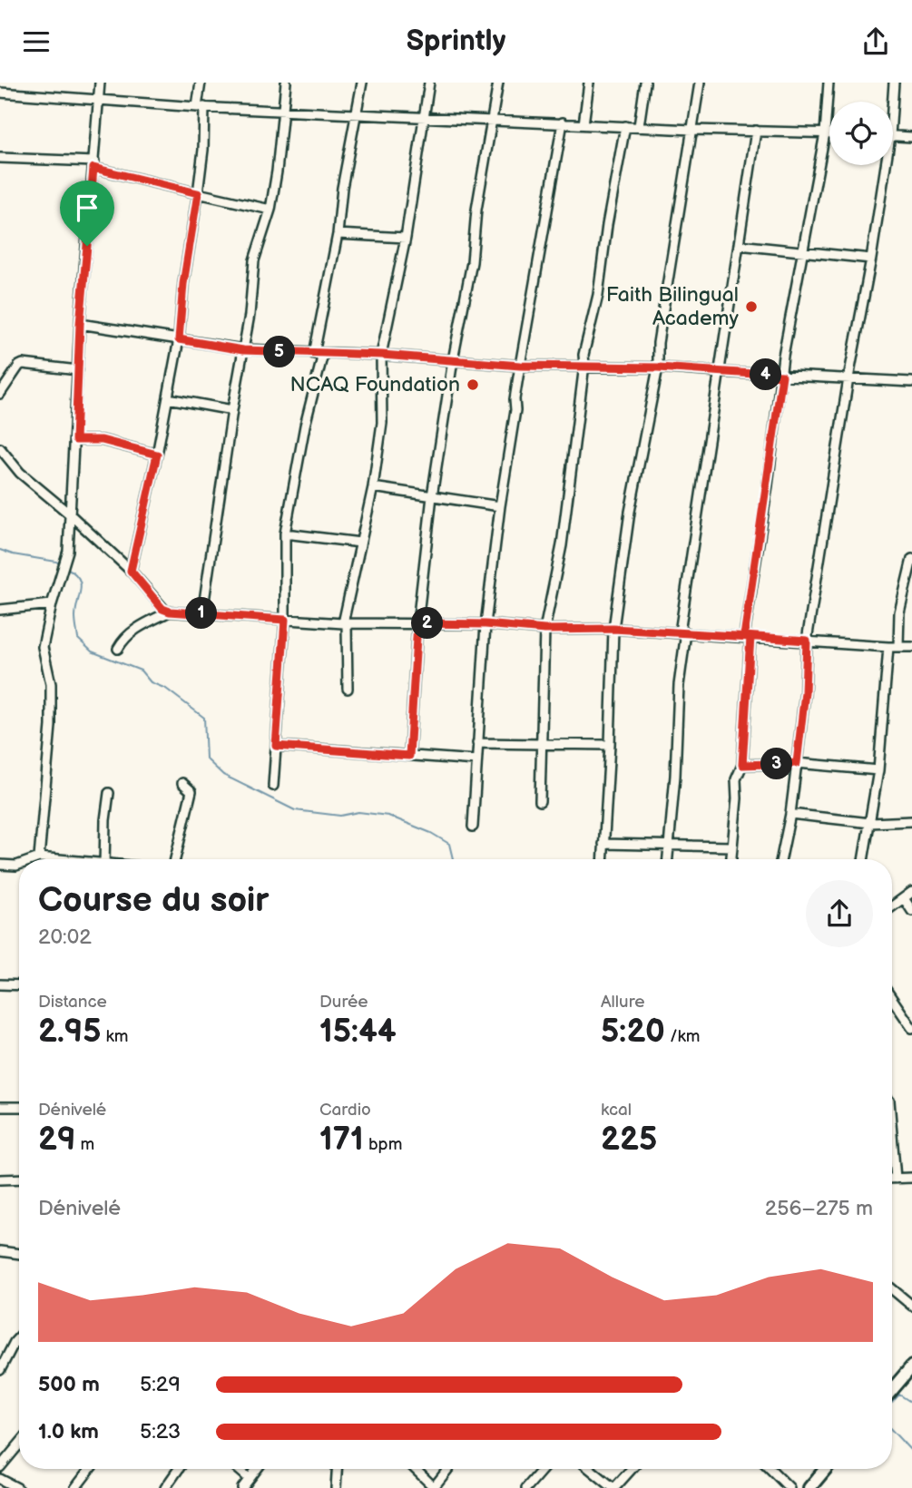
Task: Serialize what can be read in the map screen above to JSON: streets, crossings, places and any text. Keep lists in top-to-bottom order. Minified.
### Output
{"places":["Faith Bilingual Academy","NCAQ Foundation"],"page":{"header":"Sprintly","pins":["5","4","1","2","3"],"heading":["Course du soir","20:02"],"stats":[["Distance","2.95 km"],["Durée","15:44"],["Allure","5:20 /km"],["Dénivelé","29 m"],["Cardio","171 bpm"],["kcal","225"]],"chart":["Dénivelé","256–275 m"],"list":[{"name":"500 m","note":"5:29"},{"name":"1.0 km","note":"5:23"}]}}
